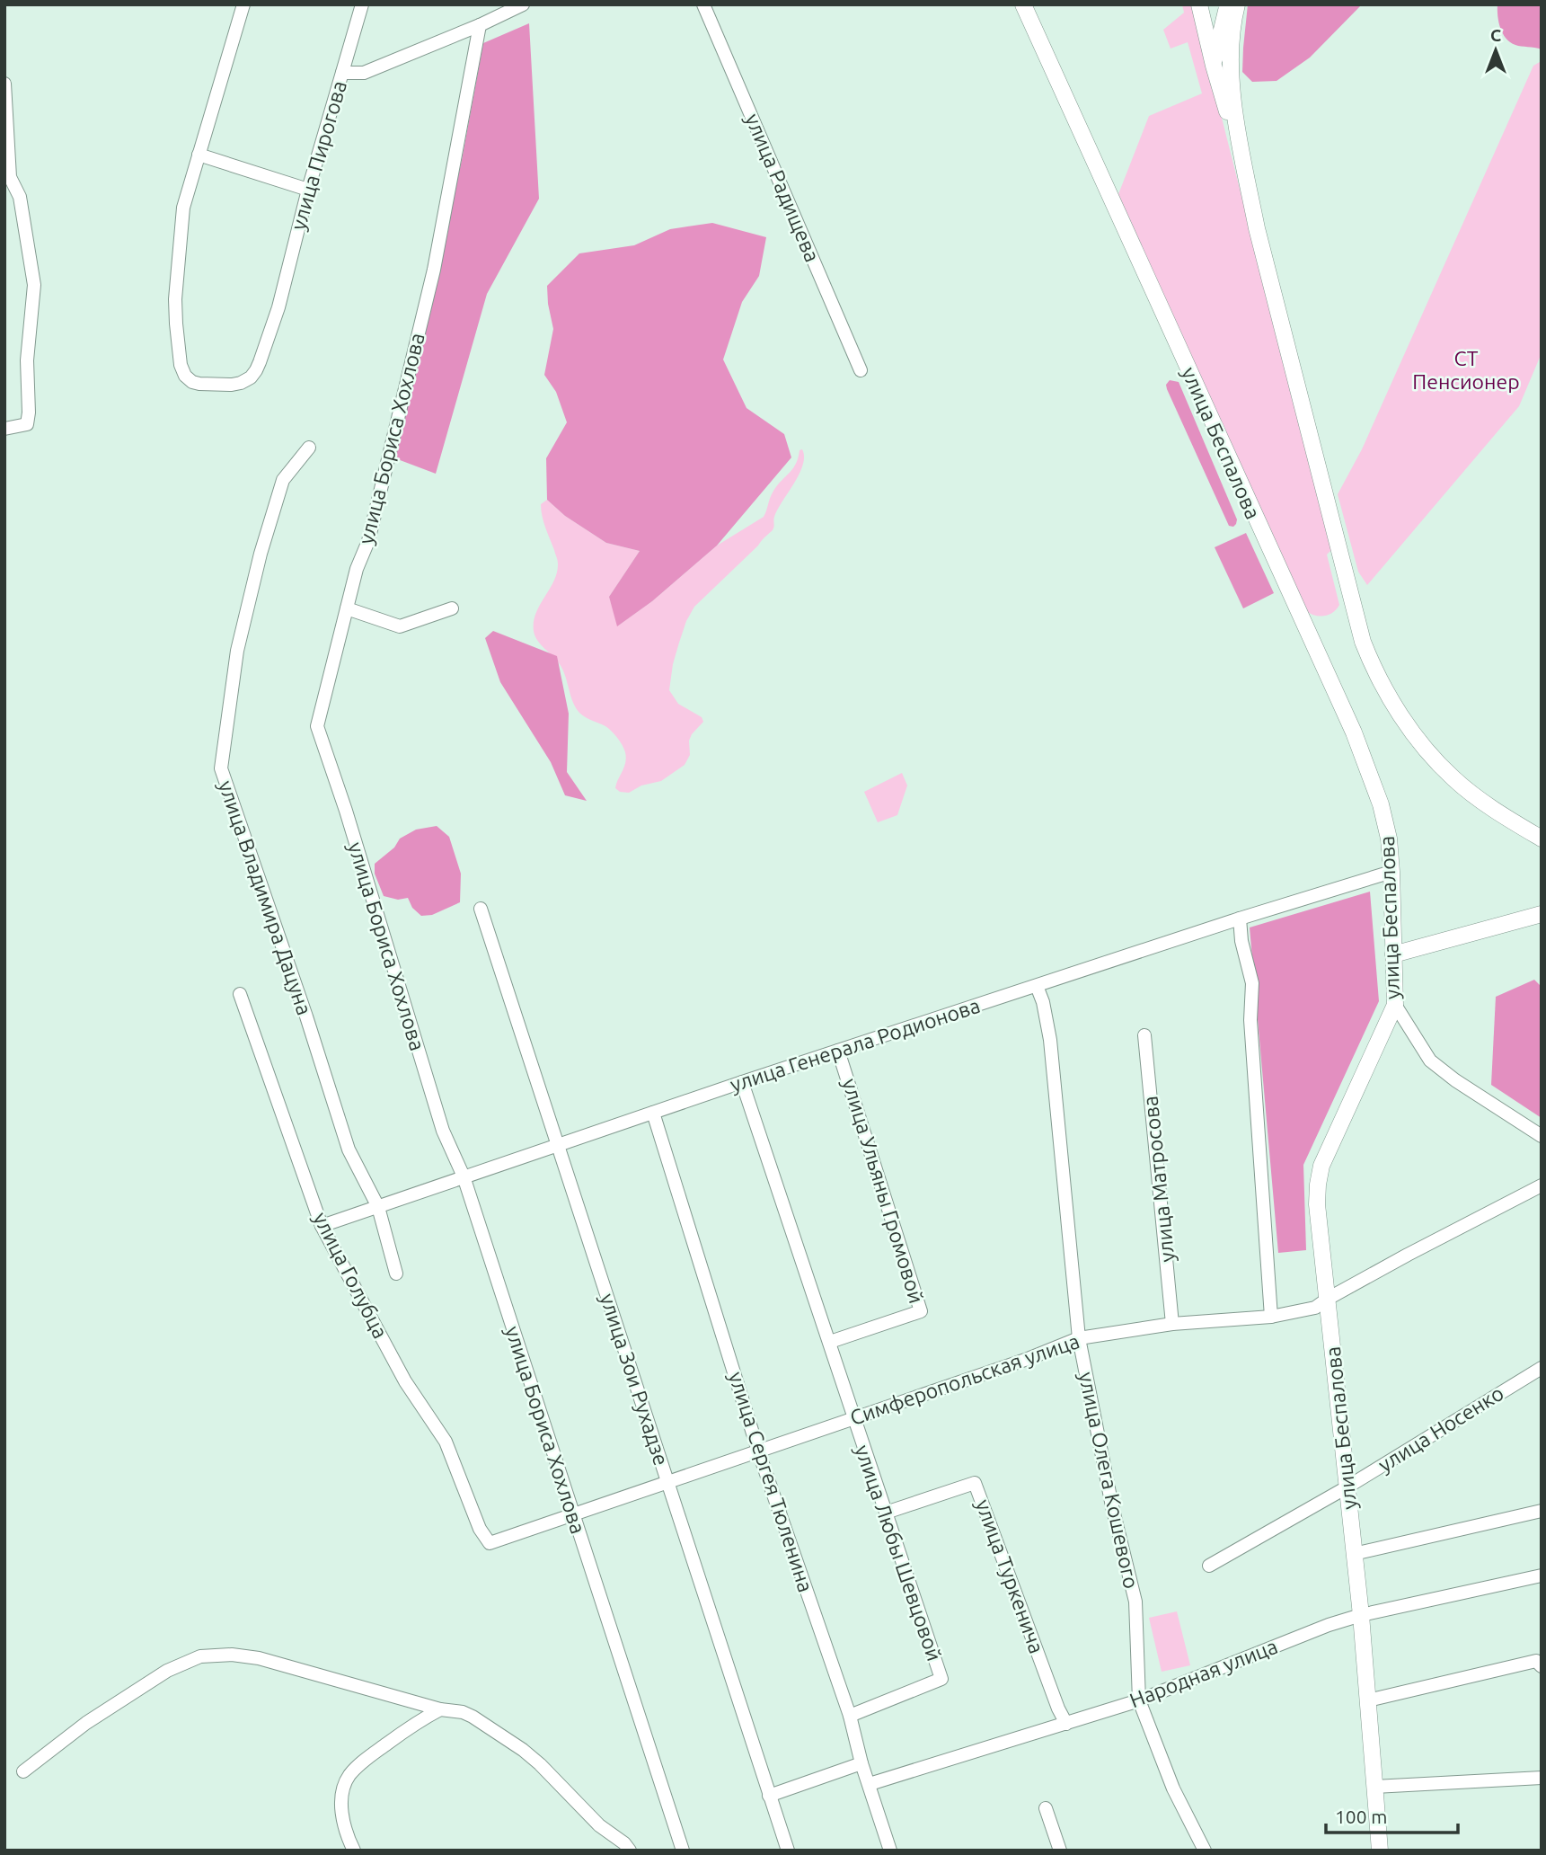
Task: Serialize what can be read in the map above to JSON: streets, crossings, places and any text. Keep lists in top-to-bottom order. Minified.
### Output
{"streets":{"main road":["улица Беспалова"],"street":["улица Пирогова","улица Радищева","улица Бориса Хохлова","улица Владимира Дацуна","улица Генерала Родионова","улица Матросова","улица Ульяны Громовой","улица Голубца","улица Зои Рухадзе","Симферопольская улица","улица Носенко","улица Олега Кошевого","улица Сергея Тюленина","улица Любы Шевцовой","улица Туркенича","Народная улица"]},"crossings":[["улица Бориса Хохлова","улица Генерала Родионова"],["улица Бориса Хохлова","Симферопольская улица"],["улица Беспалова","улица Генерала Родионова"],["улица Беспалова","Симферопольская улица"],["улица Беспалова","улица Носенко"],["улица Беспалова","Народная улица"],["улица Владимира Дацуна","улица Генерала Родионова"],["улица Генерала Родионова","улица Ульяны Громовой"],["улица Генерала Родионова","улица Голубца"],["улица Генерала Родионова","улица Зои Рухадзе"],["улица Генерала Родионова","улица Олега Кошевого"],["улица Генерала Родионова","улица Сергея Тюленина"],["улица Генерала Родионова","улица Любы Шевцовой"],["улица Матросова","Симферопольская улица"],["улица Ульяны Громовой","улица Любы Шевцовой"],["улица Голубца","Симферопольская улица"],["улица Зои Рухадзе","Симферопольская улица"],["Симферопольская улица","улица Олега Кошевого"],["Симферопольская улица","улица Сергея Тюленина"],["Симферопольская улица","улица Любы Шевцовой"],["улица Олега Кошевого","Народная улица"],["улица Сергея Тюленина","улица Любы Шевцовой"],["улица Сергея Тюленина","Народная улица"],["улица Любы Шевцовой","улица Туркенича"],["улица Туркенича","Народная улица"]],"parks":["СТ Пенсионер"],"scale_bar":"100 m","north":"top"}
